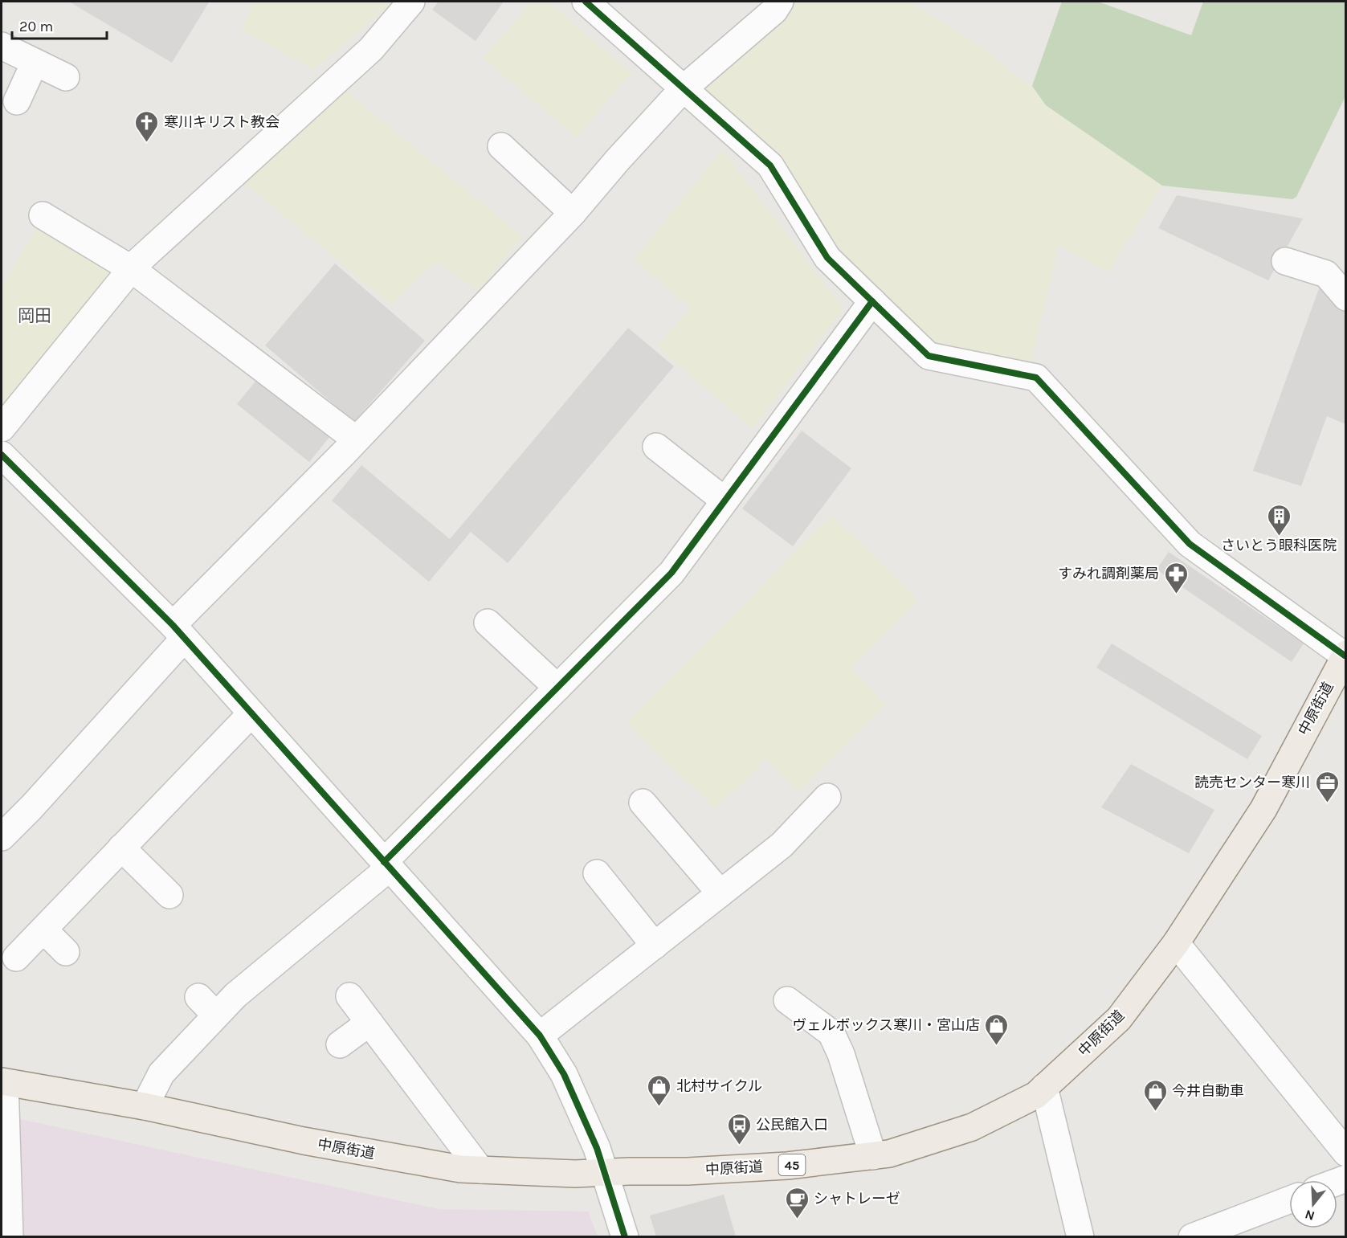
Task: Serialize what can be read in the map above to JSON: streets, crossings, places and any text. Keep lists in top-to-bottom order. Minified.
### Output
{"streets":{"main road":["中原街道","45"]},"districts":["岡田"],"places":{"church":["寒川キリスト教会"],"building":["さいとう眼科医院"],"pharmacy":["すみれ調剤薬局"],"office":["読売センター寒川"],"shop":["ヴェルボックス寒川・宮山店","北村サイクル","今井自動車"],"bus stop":["公民館入口"],"cafe":["シャトレーゼ"]},"scale_bar":"20 m","north":"bottom"}
